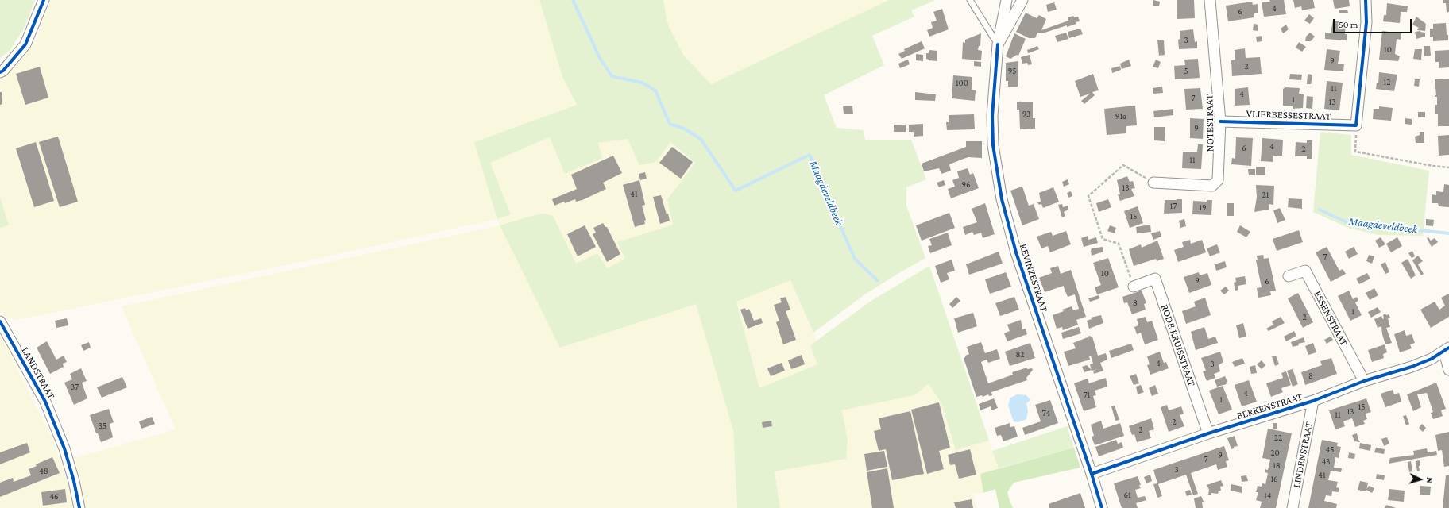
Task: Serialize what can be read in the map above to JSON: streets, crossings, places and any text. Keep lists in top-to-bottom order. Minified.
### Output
{"streets":{"street":["VLIERBESSESTRAAT","NOTESTRAAT","REVINZESTRAAT","ESSENSTRAAT","RODE KRUISSTRAAT","LANDSTRAAT","BERKENSTRAAT","LINDENSTRAAT"]},"crossings":[["VLIERBESSESTRAAT","NOTESTRAAT"],["REVINZESTRAAT","BERKENSTRAAT"],["ESSENSTRAAT","BERKENSTRAAT"],["RODE KRUISSTRAAT","BERKENSTRAAT"],["BERKENSTRAAT","LINDENSTRAAT"]],"water":["Maagdeveldbeek"],"house_numbers":["4","6","3","10","9","2","95","5","12","100","11","4","7","1","13","93","91a","9","4","6","2","11","96","13","41","21","17","19","15","7","10","9","6","8","1","2","82","4","3","8","37","4","71","1","15","13","74","11","2","35","2","22","45","20","9","7","43","18","3","48","41","16","61","14","46"],"scale_bar":"50 m","north":"right"}
